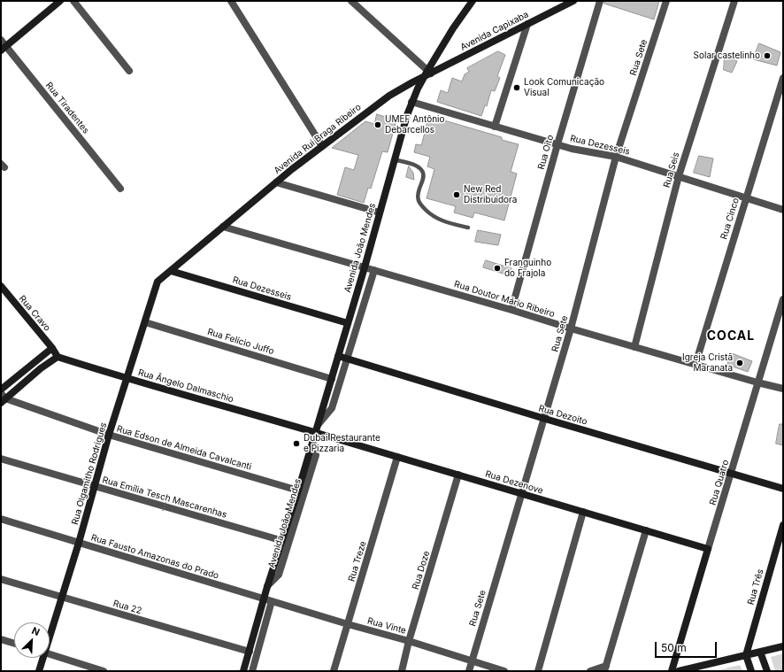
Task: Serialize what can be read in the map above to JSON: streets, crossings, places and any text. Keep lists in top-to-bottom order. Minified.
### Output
{"streets":{"street":["Avenida Capixaba","Rua Sete","Rua Tiradentes","Avenida Rui Braga Ribeiro","Rua Dezesseis","Rua Oito","Rua Seis","Rua Cinco","Avenida João Mendes","Rua Doutor Mário Ribeiro","Rua Cravo","Rua Felício Juffo","Rua Ângelo Dalmaschio","Rua Dezoito","Rua Edson de Almeida Cavalcanti","Rua Olgamitho Rodrigues","Rua Dezenove","Rua Quatro","Rua Emília Tesch Mascarenhas","Rua Fausto Amazonas do Prado","Rua Treze","Rua Doze","Rua Três","Rua 22","Rua Vinte"]},"crossings":[["Avenida Capixaba","Avenida Rui Braga Ribeiro"],["Avenida Capixaba","Avenida João Mendes"],["Rua Sete","Rua Dezesseis"],["Rua Sete","Rua Doutor Mário Ribeiro"],["Rua Sete","Rua Dezoito"],["Rua Sete","Rua Dezenove"],["Rua Sete","Rua Vinte"],["Avenida Rui Braga Ribeiro","Rua Dezesseis"],["Avenida Rui Braga Ribeiro","Avenida João Mendes"],["Avenida Rui Braga Ribeiro","Rua Doutor Mário Ribeiro"],["Avenida Rui Braga Ribeiro","Rua Olgamitho Rodrigues"],["Rua Dezesseis","Rua Oito"],["Rua Dezesseis","Rua Seis"],["Rua Dezesseis","Rua Cinco"],["Rua Dezesseis","Avenida João Mendes"],["Rua Oito","Rua Doutor Mário Ribeiro"],["Rua Seis","Rua Doutor Mário Ribeiro"],["Rua Cinco","Rua Doutor Mário Ribeiro"],["Avenida João Mendes","Rua Doutor Mário Ribeiro"],["Avenida João Mendes","Rua Felício Juffo"],["Avenida João Mendes","Rua Ângelo Dalmaschio"],["Avenida João Mendes","Rua Dezoito"],["Avenida João Mendes","Rua Edson de Almeida Cavalcanti"],["Avenida João Mendes","Rua Dezenove"],["Avenida João Mendes","Rua Emília Tesch Mascarenhas"],["Avenida João Mendes","Rua Fausto Amazonas do Prado"],["Avenida João Mendes","Rua 22"],["Avenida João Mendes","Rua Vinte"],["Rua Doutor Mário Ribeiro","Rua Quatro"],["Rua Cravo","Rua Ângelo Dalmaschio"],["Rua Felício Juffo","Rua Olgamitho Rodrigues"],["Rua Ângelo Dalmaschio","Rua Olgamitho Rodrigues"],["Rua Ângelo Dalmaschio","Rua Dezenove"],["Rua Dezoito","Rua Quatro"],["Rua Edson de Almeida Cavalcanti","Rua Olgamitho Rodrigues"],["Rua Olgamitho Rodrigues","Rua Emília Tesch Mascarenhas"],["Rua Olgamitho Rodrigues","Rua Fausto Amazonas do Prado"],["Rua Olgamitho Rodrigues","Rua 22"],["Rua Dezenove","Rua Quatro"],["Rua Dezenove","Rua Treze"],["Rua Dezenove","Rua Doze"],["Rua Fausto Amazonas do Prado","Rua Vinte"],["Rua Treze","Rua Vinte"],["Rua Doze","Rua Vinte"]],"districts":["COCAL"],"places":["Solar castelinho","Look Comunicação Visual","UMEF Antônio Debarcellos","New Red Distribuidora","Franguinho do Frajola","Igreja Cristã Maranata","Dubai Restaurante e Pizzaria"],"scale_bar":"50 m","north":"top right"}
